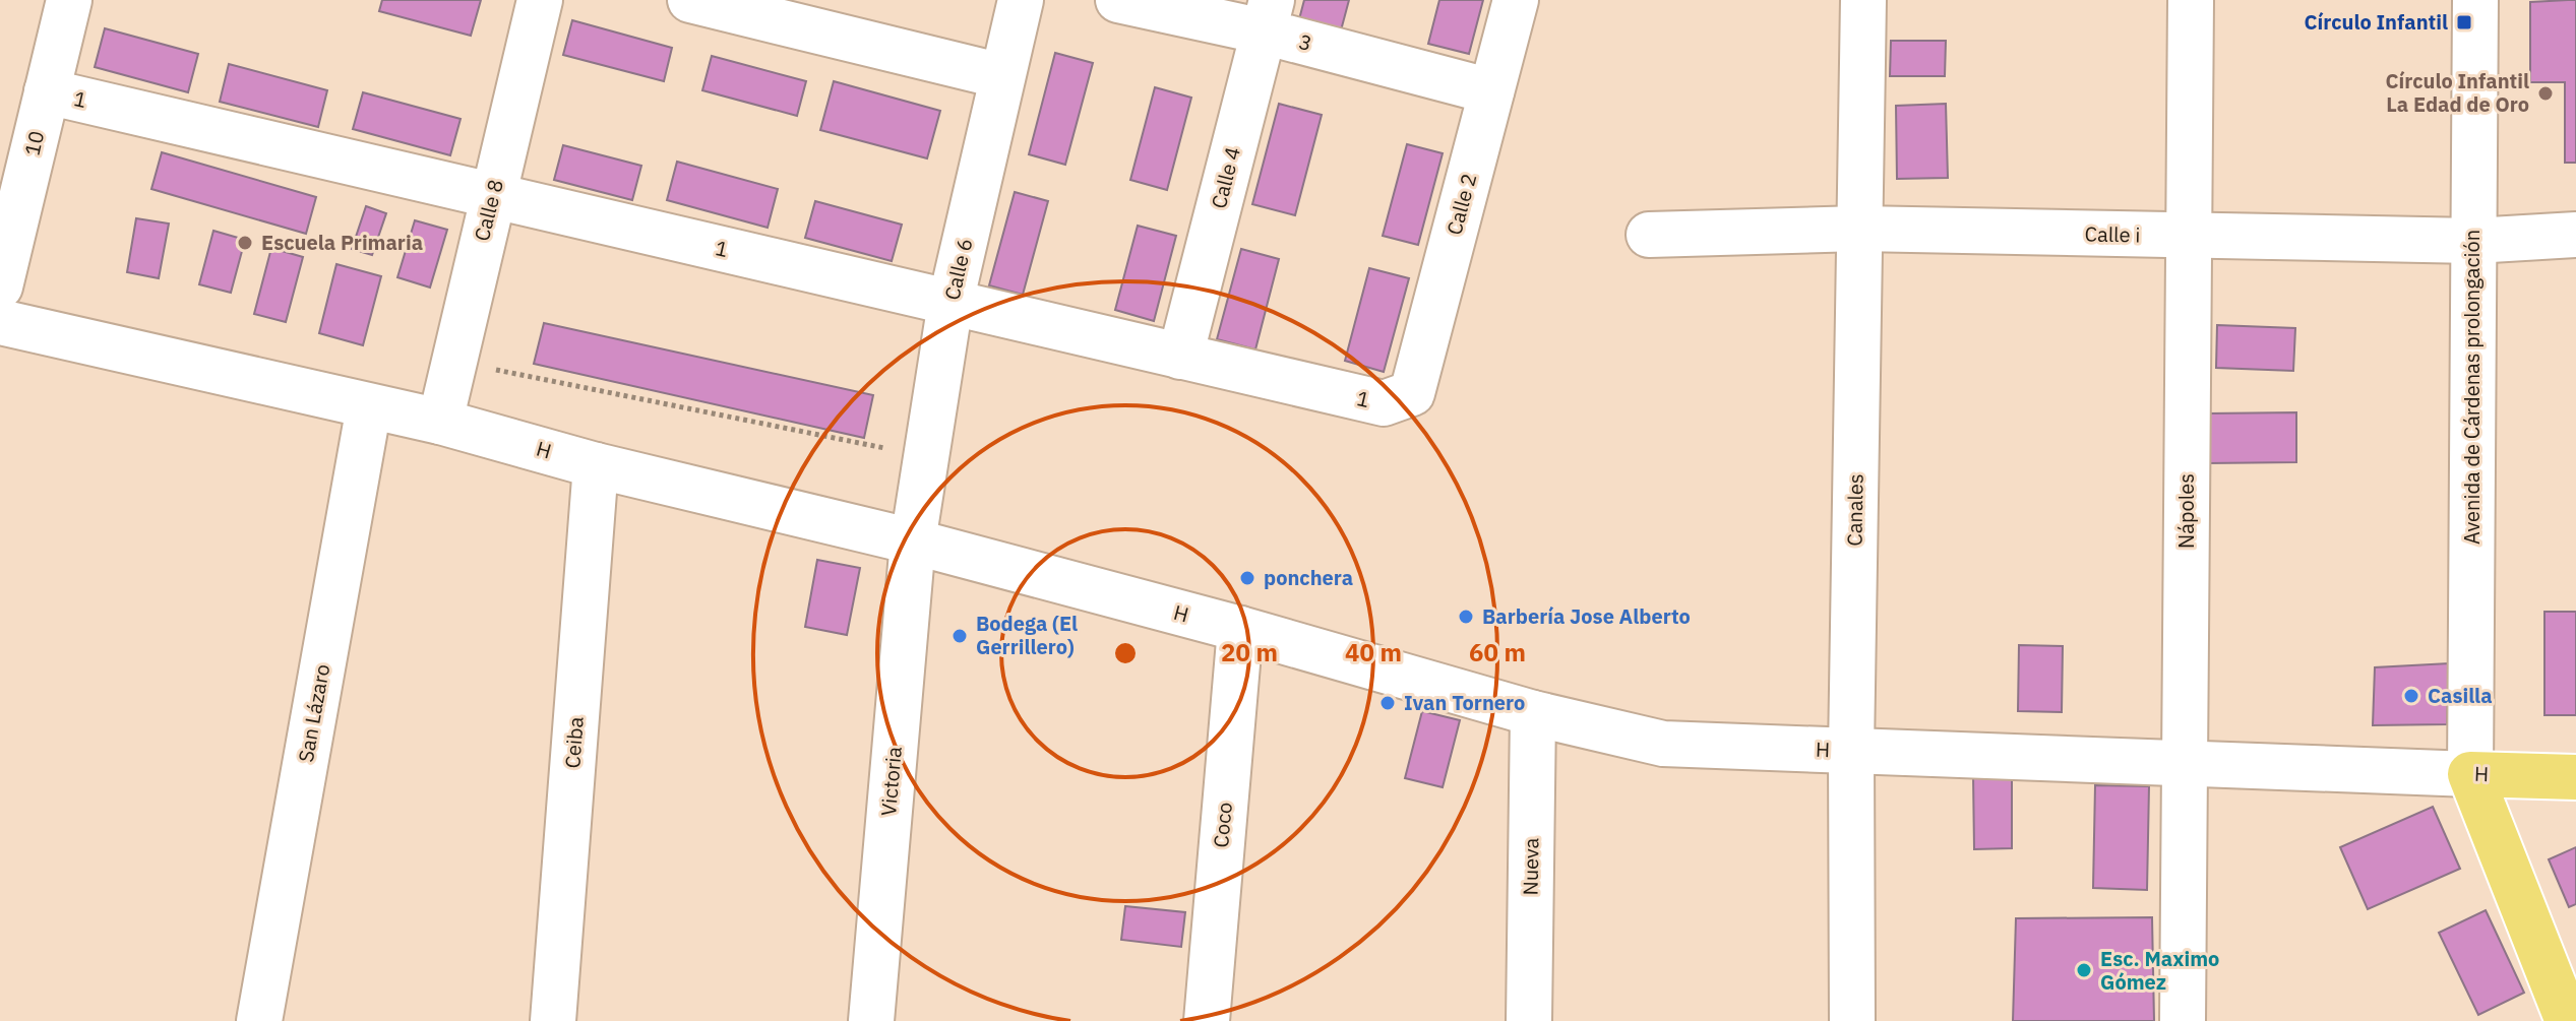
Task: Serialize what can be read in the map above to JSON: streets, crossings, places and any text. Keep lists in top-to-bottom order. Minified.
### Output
{"streets":{"main road":["H"],"street":["3","1","10","Calle 4","Calle 2","Calle 8","Calle i","Calle 6","Avenida de Cárdenas prolongación","Canales","Nápoles","San Lázaro","Ceiba","Victoria","Coco","Nueva"]},"crossings":[["3","Calle 4"],["3","Calle 2"],["1","10"],["1","Calle 4"],["1","Calle 2"],["1","Calle 8"],["1","Calle 6"],["Calle 8","H"],["Calle i","Avenida de Cárdenas prolongación"],["Calle i","Canales"],["Calle i","Nápoles"],["Calle 6","H"],["Calle 6","Victoria"],["Avenida de Cárdenas prolongación","H"],["H","Canales"],["H","Nápoles"],["H","San Lázaro"],["H","Ceiba"],["H","Victoria"],["H","Coco"],["H","Nueva"]],"places":{"transit":["Círculo Infantil"],"other":["Círculo Infantil La Edad de Oro","Escuela Primaria","ponchera","Barbería Jose Alberto","Bodega (El Gerrillero)","Casilla","Ivan Tornero","Esc. Maximo Gómez"]},"rings":["20 m","40 m","60 m"]}
